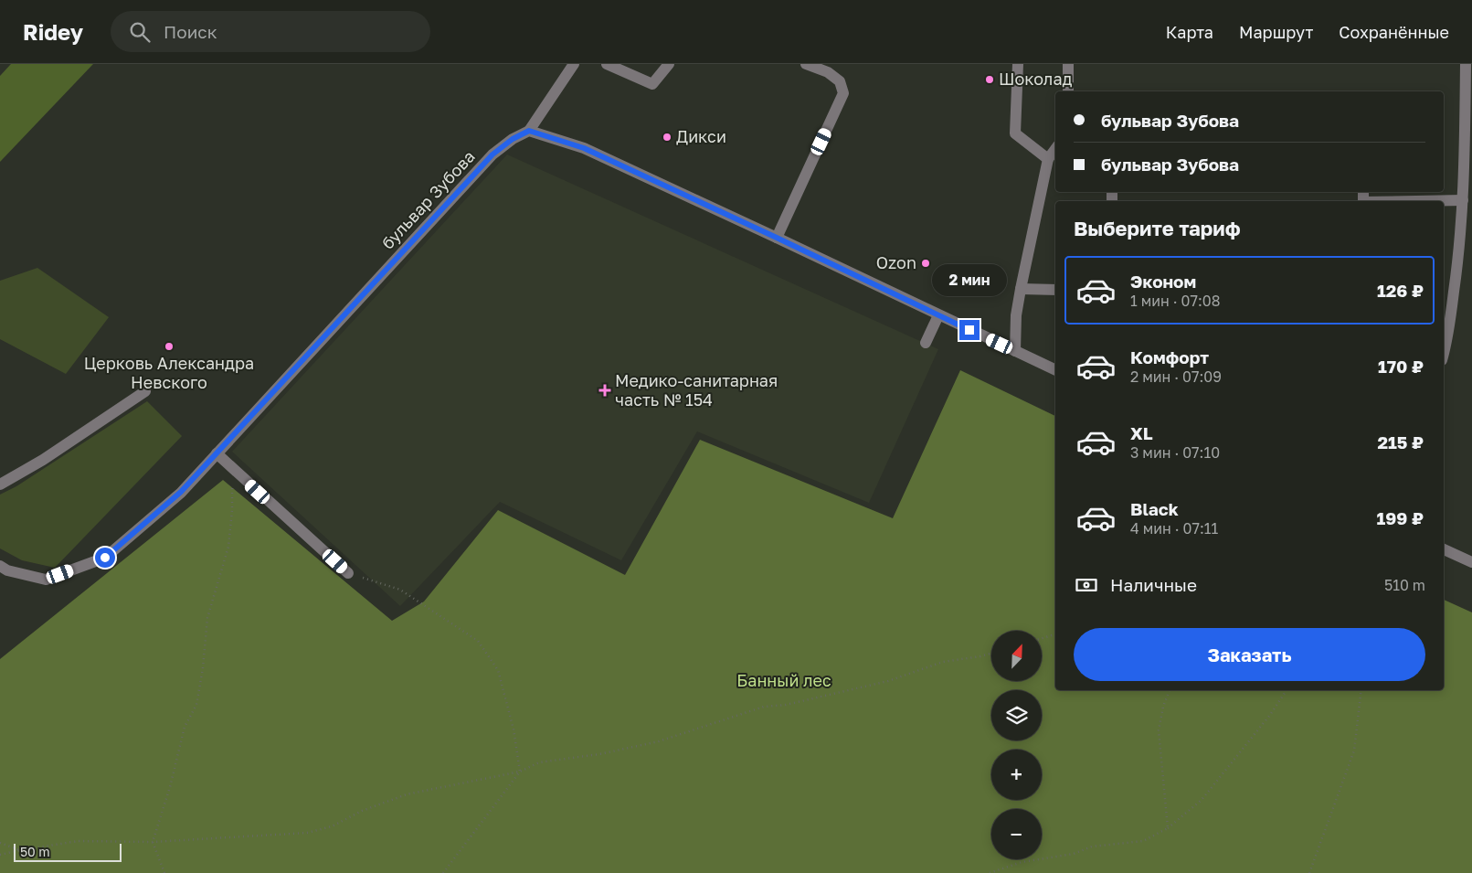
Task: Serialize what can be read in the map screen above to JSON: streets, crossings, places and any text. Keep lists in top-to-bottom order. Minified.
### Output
{"streets":{"street":["бульвар Зубова"]},"parks":["Банный лес"],"places":{"other":["Шоколад","Дикси","Ozon","Церковь Александра Невского"],"health":["Медико-санитарная часть № 154"]},"scale_bar":"50 m","north":"top right","page":{"header":"Ridey","search":"Поиск","nav":["Карта","Маршрут","Сохранённые"],"banner":["бульвар Зубова","бульвар Зубова"],"heading":"Выберите тариф","list":[{"name":"Эконом","note":"1 мин · 07:08","value":"126 ₽"},{"name":"Комфорт","note":"2 мин · 07:09","value":"170 ₽"},{"name":"XL","note":"3 мин · 07:10","value":"215 ₽"},{"name":"Black","note":"4 мин · 07:11","value":"199 ₽"}],"bubble":"2 мин","pay":["Наличные","510 m"],"buttons":"Заказать","map_buttons":["+","−"],"scale":"50 m"}}
